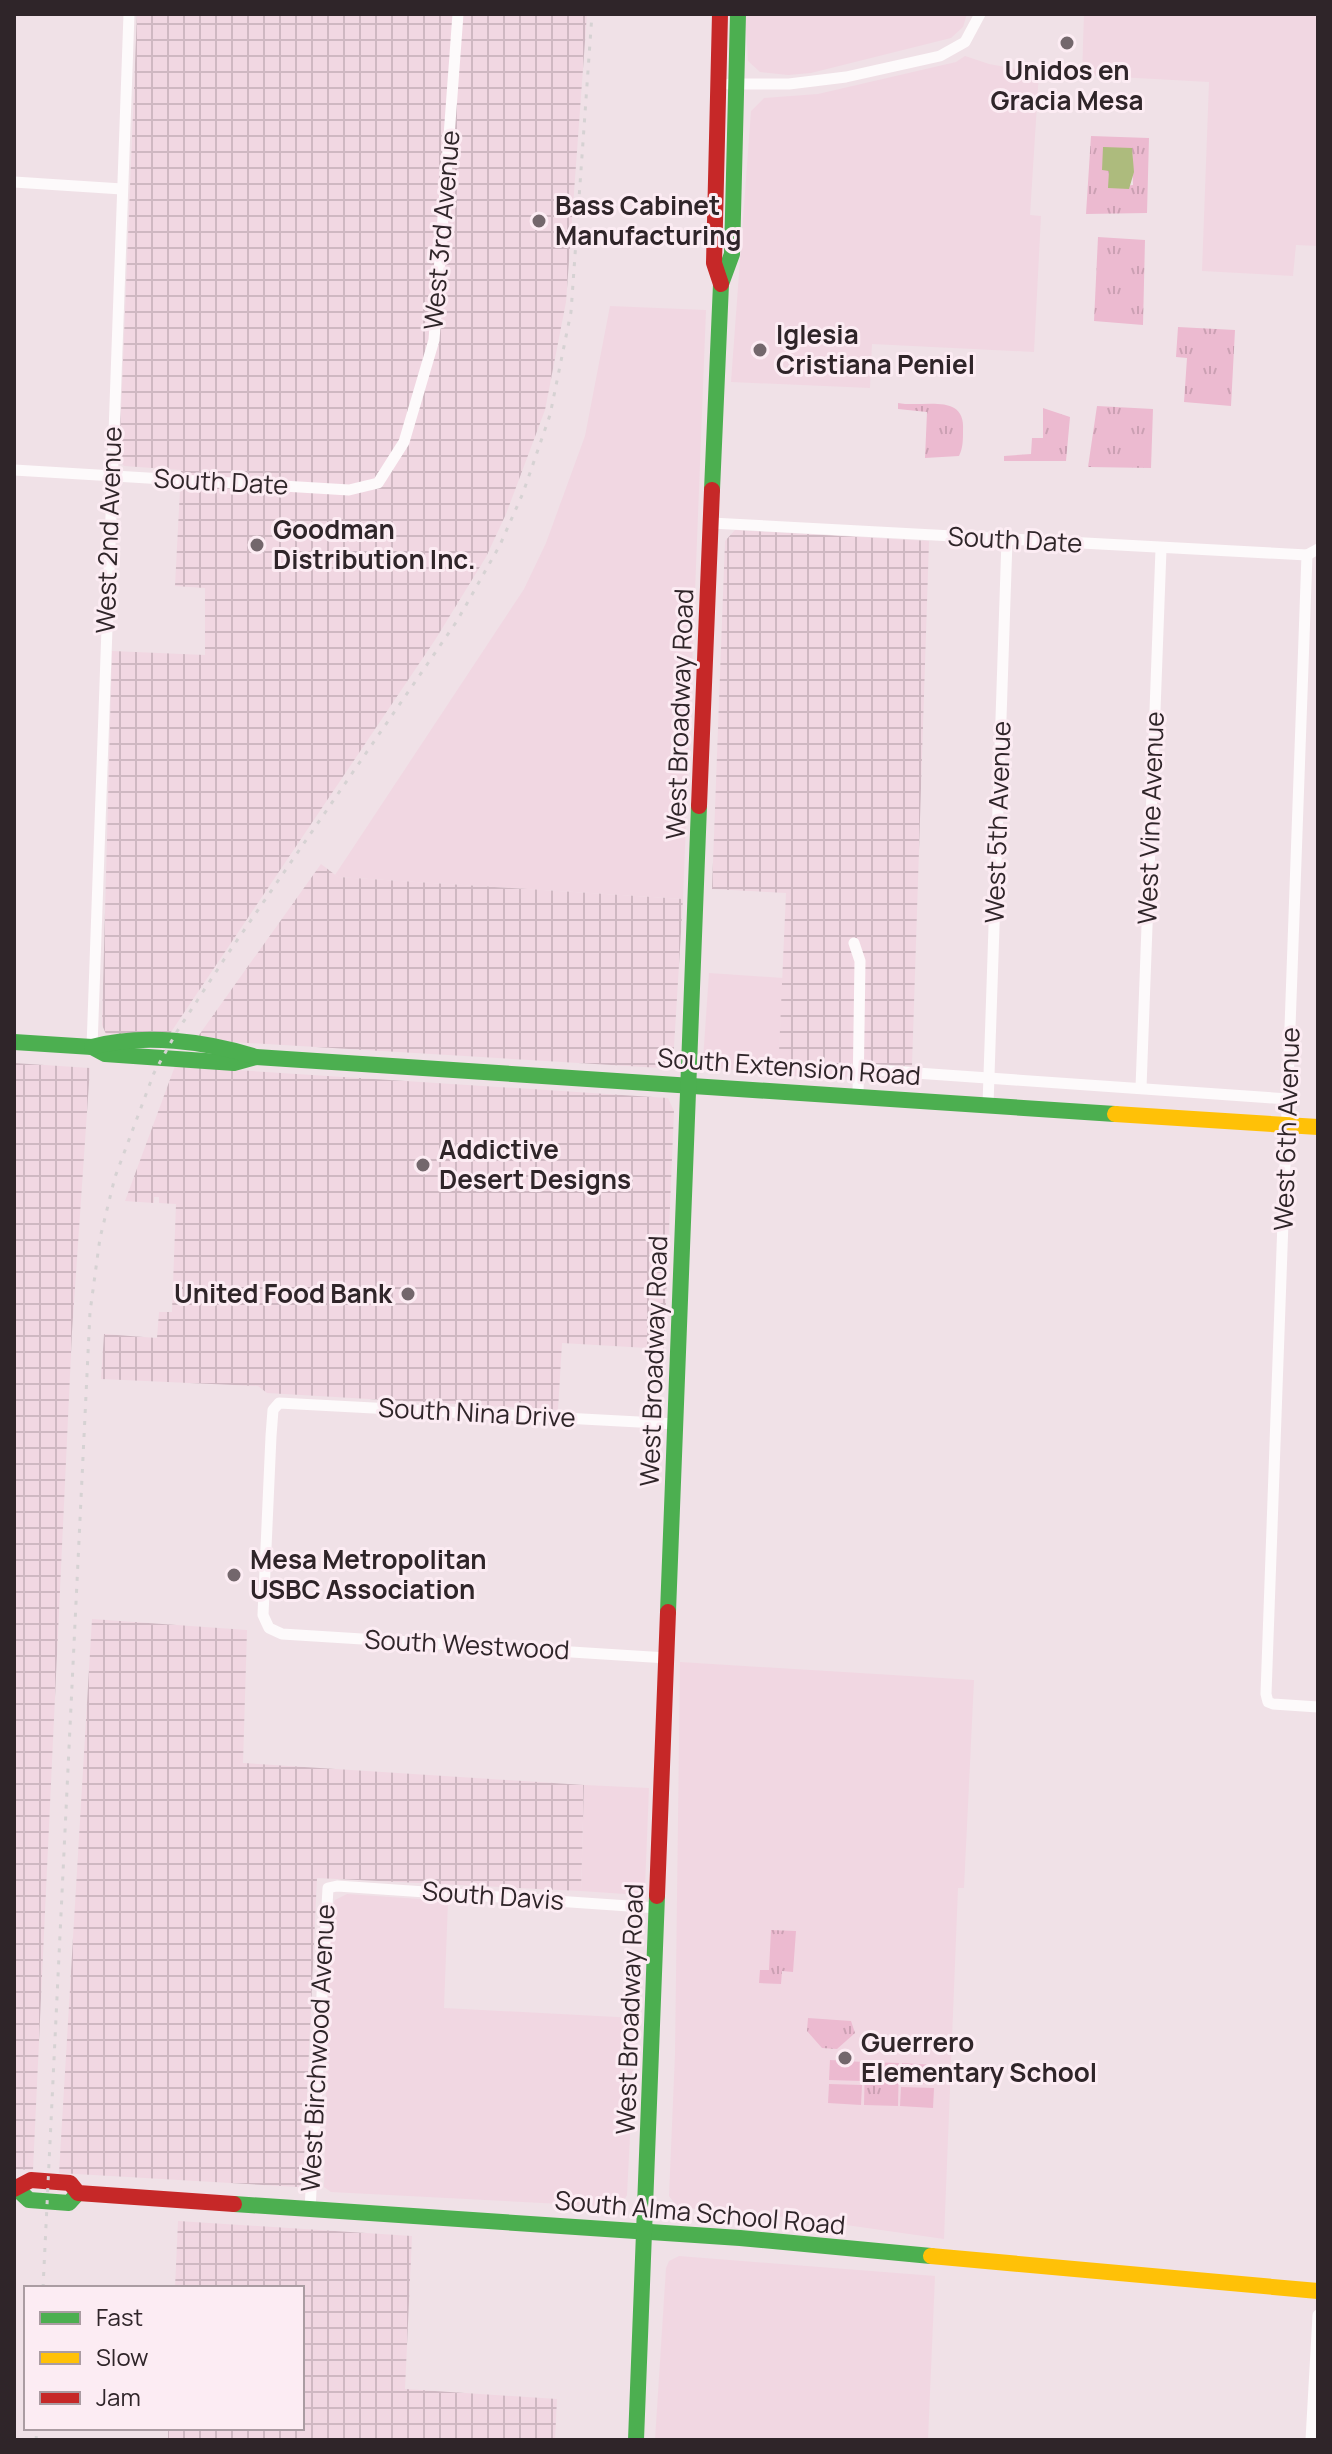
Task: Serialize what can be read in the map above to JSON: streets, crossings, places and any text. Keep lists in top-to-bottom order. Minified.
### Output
{"streets":{"main road":["West Broadway Road","South Extension Road","South Alma School Road"],"street":["West 3rd Avenue","South Date","West 2nd Avenue","West Vine Avenue","West 5th Avenue","West 6th Avenue","South Nina Drive","South Westwood","South Davis","West Birchwood Avenue"]},"crossings":[["West 3rd Avenue","South Date"],["South Date","West 2nd Avenue"],["South Date","West Broadway Road"],["South Date","West Vine Avenue"],["South Date","West 5th Avenue"],["South Date","West 6th Avenue"],["West 2nd Avenue","South Extension Road"],["West Broadway Road","South Extension Road"],["West Broadway Road","South Nina Drive"],["West Broadway Road","South Westwood"],["West Broadway Road","South Davis"],["West Broadway Road","South Alma School Road"],["West Vine Avenue","South Extension Road"],["West 5th Avenue","South Extension Road"],["South Extension Road","West 6th Avenue"],["South Nina Drive","South Westwood"],["South Davis","West Birchwood Avenue"],["West Birchwood Avenue","South Alma School Road"]],"places":["Unidos en Gracia Mesa","Bass Cabinet Manufacturing","Iglesia Cristiana Peniel","Goodman Distribution Inc.","Addictive Desert Designs","United Food Bank","Mesa Metropolitan USBC Association","Guerrero Elementary School"],"legend":["Fast","Slow","Jam"]}
